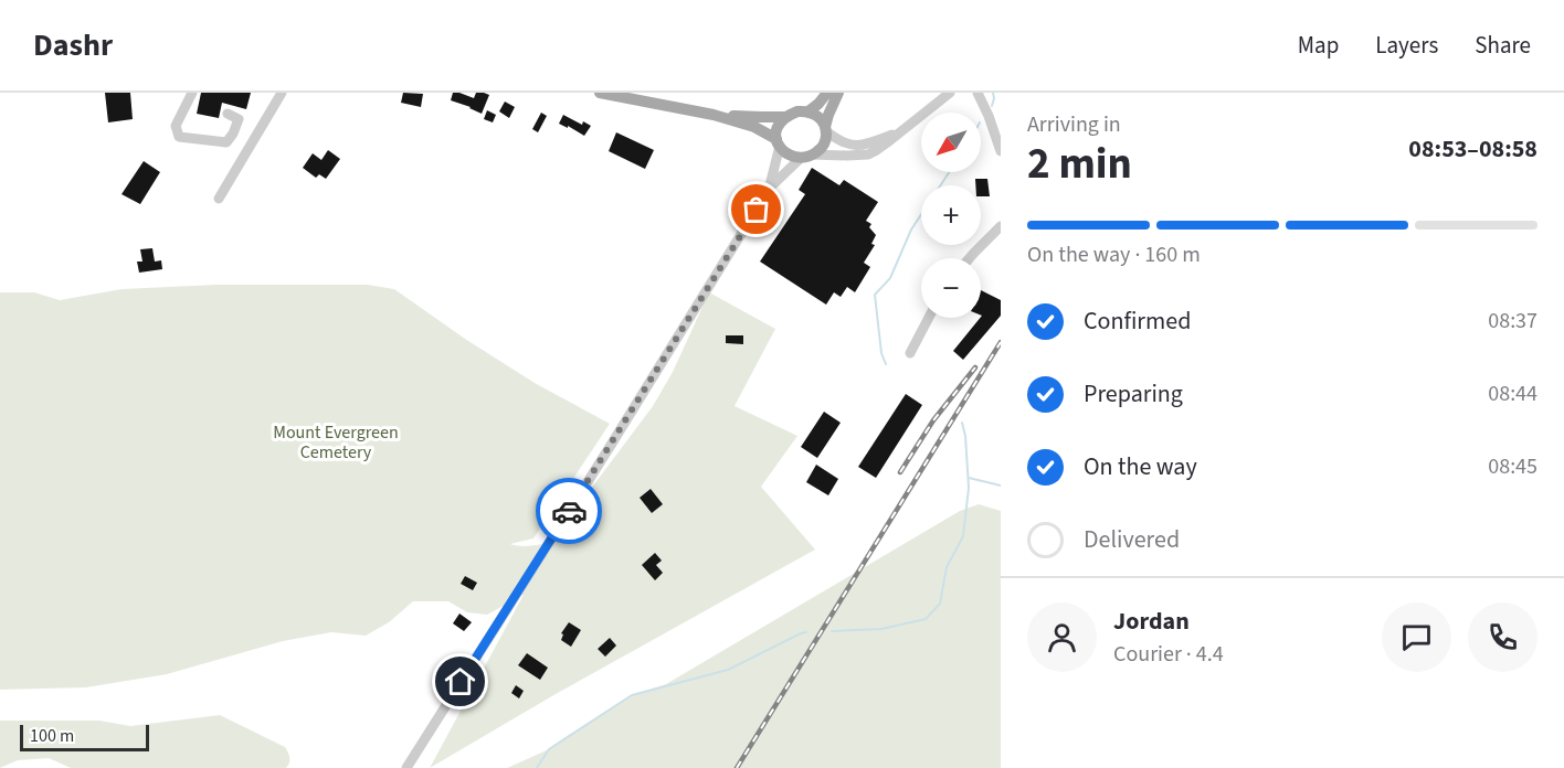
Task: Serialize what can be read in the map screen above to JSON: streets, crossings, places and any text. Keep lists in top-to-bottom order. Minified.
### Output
{"parks":["Mount Evergreen Cemetery"],"scale_bar":"100 m","north":"bottom left","page":{"header":"Dashr","nav":["Map","Layers","Share"],"heading":["2 min","Arriving in","08:53–08:58"],"panel":["Jordan","Courier · 4.4"],"map_buttons":["+","−"],"bar":"On the way · 160 m","list":[["Confirmed","08:37"],["Preparing","08:44"],["On the way","08:45"],"Delivered"],"scale":"100 m"}}
